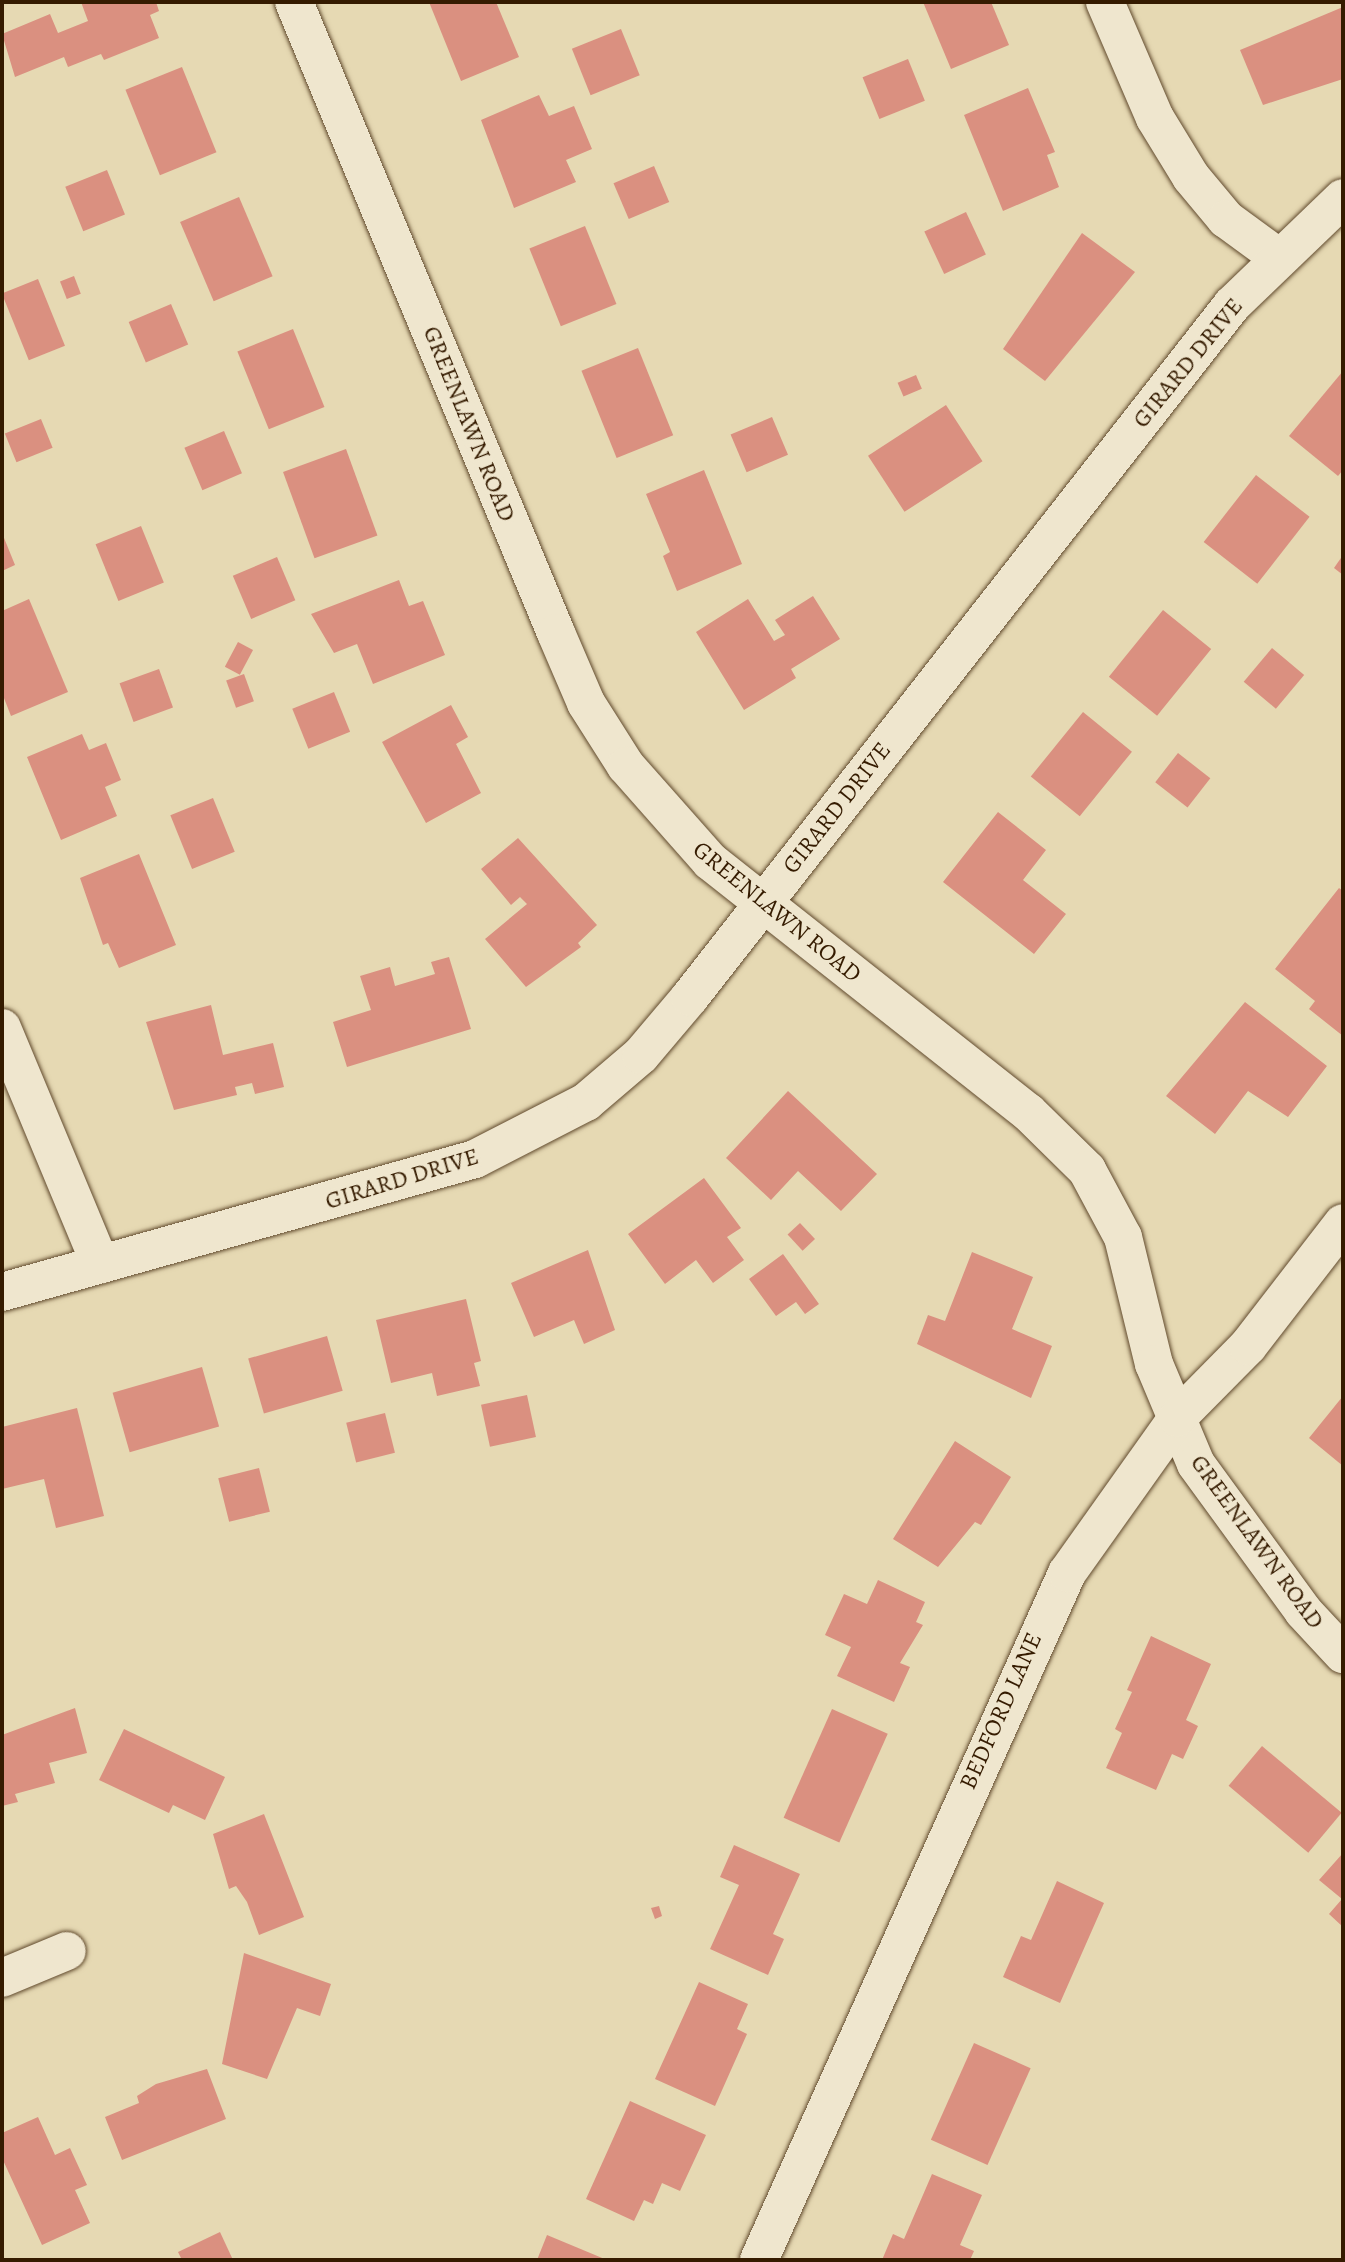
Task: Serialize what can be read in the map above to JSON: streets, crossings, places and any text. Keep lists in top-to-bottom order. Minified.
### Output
{"streets":{"street":["GIRARD DRIVE","GREENLAWN ROAD","BEDFORD LANE"]},"crossings":[["GIRARD DRIVE","GREENLAWN ROAD"],["GREENLAWN ROAD","BEDFORD LANE"]]}
